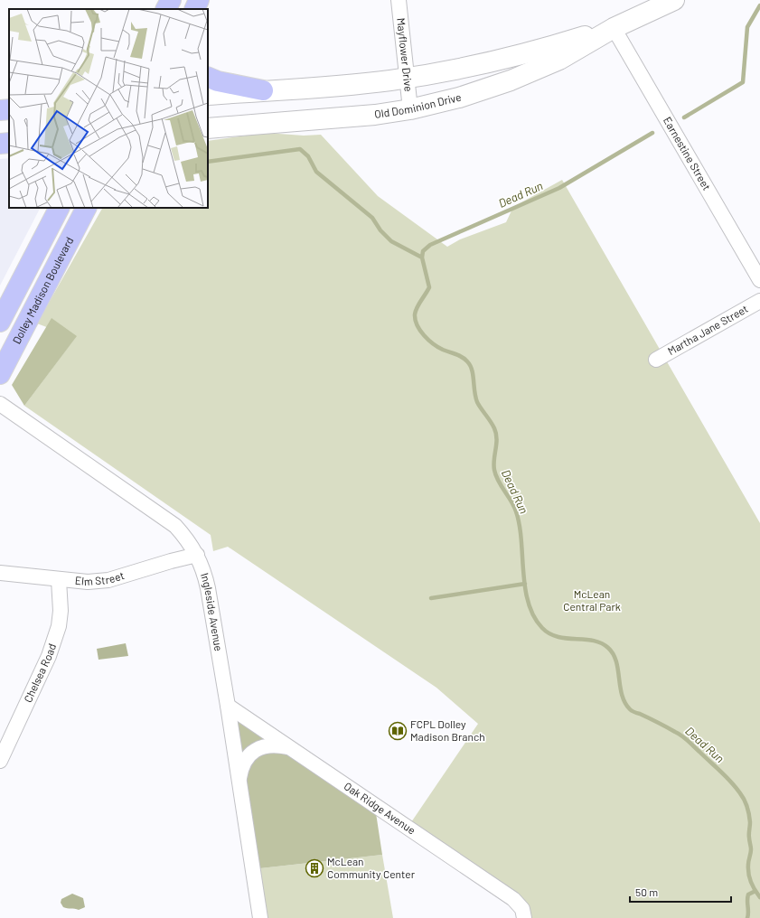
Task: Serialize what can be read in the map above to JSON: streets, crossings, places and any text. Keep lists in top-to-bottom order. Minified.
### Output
{"streets":{"main road":["Old Dominion Drive","Dolley Madison Boulevard"],"street":["Mayflower Drive","Earnestine Street","Martha Jane Street","Elm Street","Ingleside Avenue","Chelsea Road","Oak Ridge Avenue"]},"crossings":[["Mayflower Drive","Old Dominion Drive"],["Old Dominion Drive","Earnestine Street"],["Elm Street","Ingleside Avenue"],["Elm Street","Chelsea Road"],["Ingleside Avenue","Oak Ridge Avenue"]],"water":["Dead Run"],"parks":["McLean Central Park"],"places":{"library":["FCPL Dolley Madison Branch"],"building":["McLean Community Center"]},"scale_bar":"50 m"}
